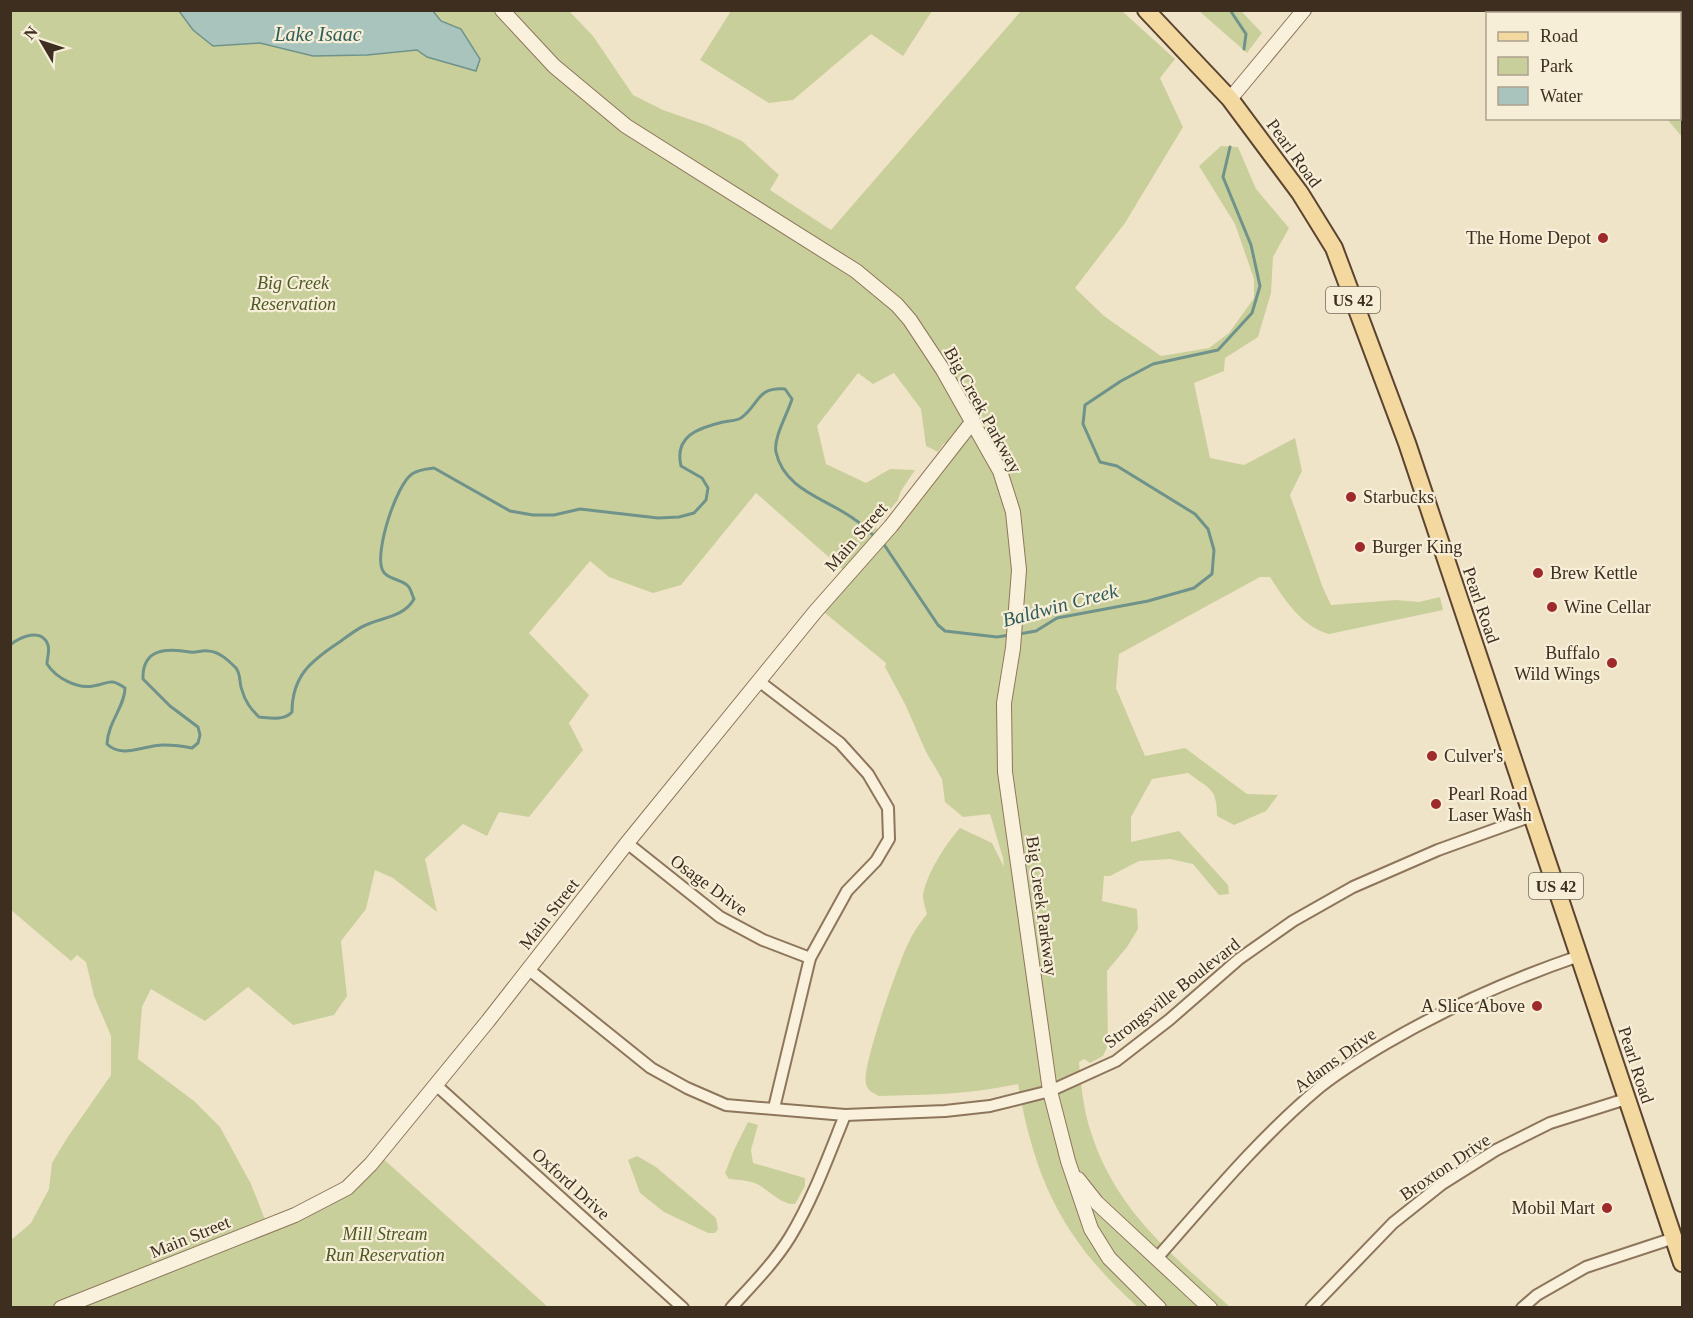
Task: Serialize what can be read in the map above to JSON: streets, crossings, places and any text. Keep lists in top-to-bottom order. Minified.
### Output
{"streets":{"main road":["Pearl Road","US 42"],"street":["Big Creek Parkway","Main Street","Osage Drive","Strongsville Boulevard","Adams Drive","Broxton Drive","Oxford Drive"]},"crossings":[["Pearl Road","Strongsville Boulevard"],["Pearl Road","Adams Drive"],["Pearl Road","Broxton Drive"],["Big Creek Parkway","Main Street"],["Big Creek Parkway","Strongsville Boulevard"],["Big Creek Parkway","Adams Drive"],["Main Street","Osage Drive"],["Main Street","Strongsville Boulevard"],["Main Street","Oxford Drive"]],"water":["Lake Isaac","Baldwin Creek"],"parks":["Big Creek Reservation","Mill Stream Run Reservation"],"places":["The Home Depot","Starbucks","Burger King","Brew Kettle","Wine Cellar","Buffalo Wild Wings","Culver's","Pearl Road Laser Wash","A Slice Above","Mobil Mart"],"legend":["Road","Park","Water"],"north":"top left"}
